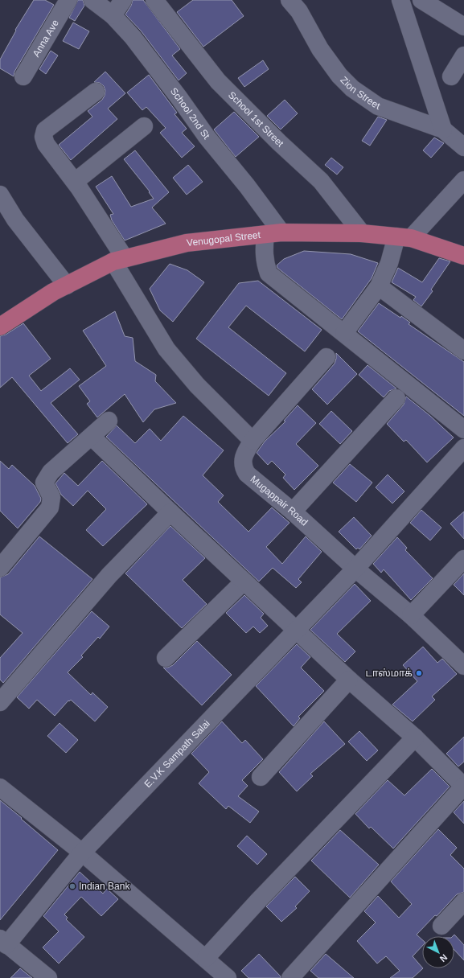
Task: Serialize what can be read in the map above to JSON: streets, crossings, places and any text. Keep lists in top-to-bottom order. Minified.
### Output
{"streets":{"main road":["Venugopal Street"],"street":["Anna Ave","Zion Street","School 2nd St","School 1st Street","Mugappair Road","E.V.K Sampath Salai"]},"crossings":[["School 2nd St","Venugopal Street"],["School 1st Street","Venugopal Street"],["Mugappair Road","E.V.K Sampath Salai"]],"places":["டாஸ்மாக்","Indian Bank"],"north":"bottom right"}
